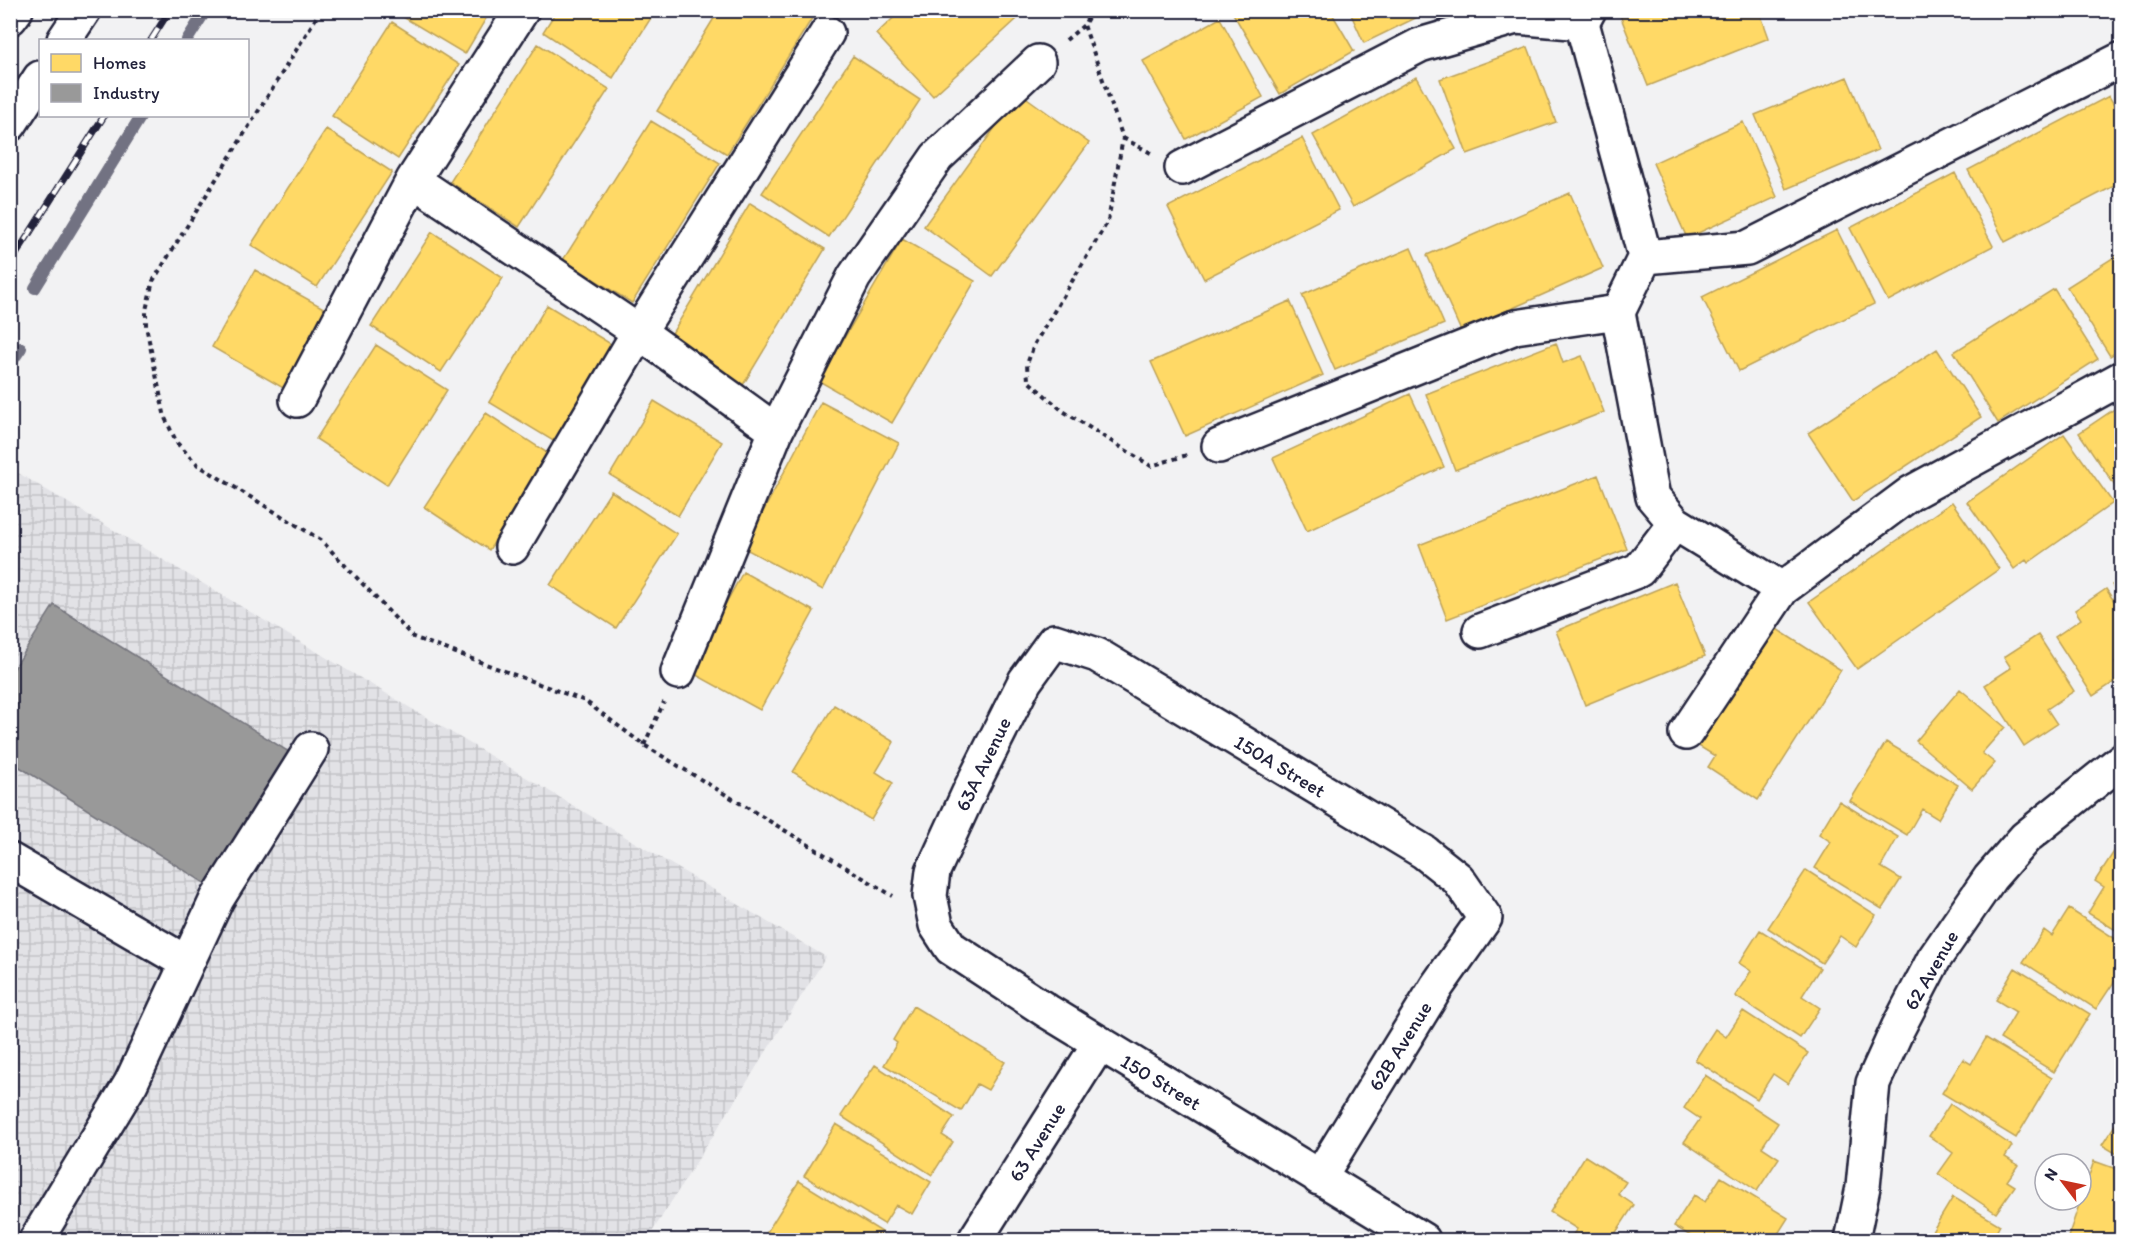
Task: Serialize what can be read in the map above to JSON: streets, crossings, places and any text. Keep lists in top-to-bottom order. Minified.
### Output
{"streets":{"street":["63A Avenue","150A Street","62 Avenue","62B Avenue","150 Street","63 Avenue"]},"crossings":[["63A Avenue","150A Street"],["63A Avenue","150 Street"],["150A Street","62B Avenue"],["62B Avenue","150 Street"],["150 Street","63 Avenue"]],"legend":["Homes","Industry"],"north":"top left"}
